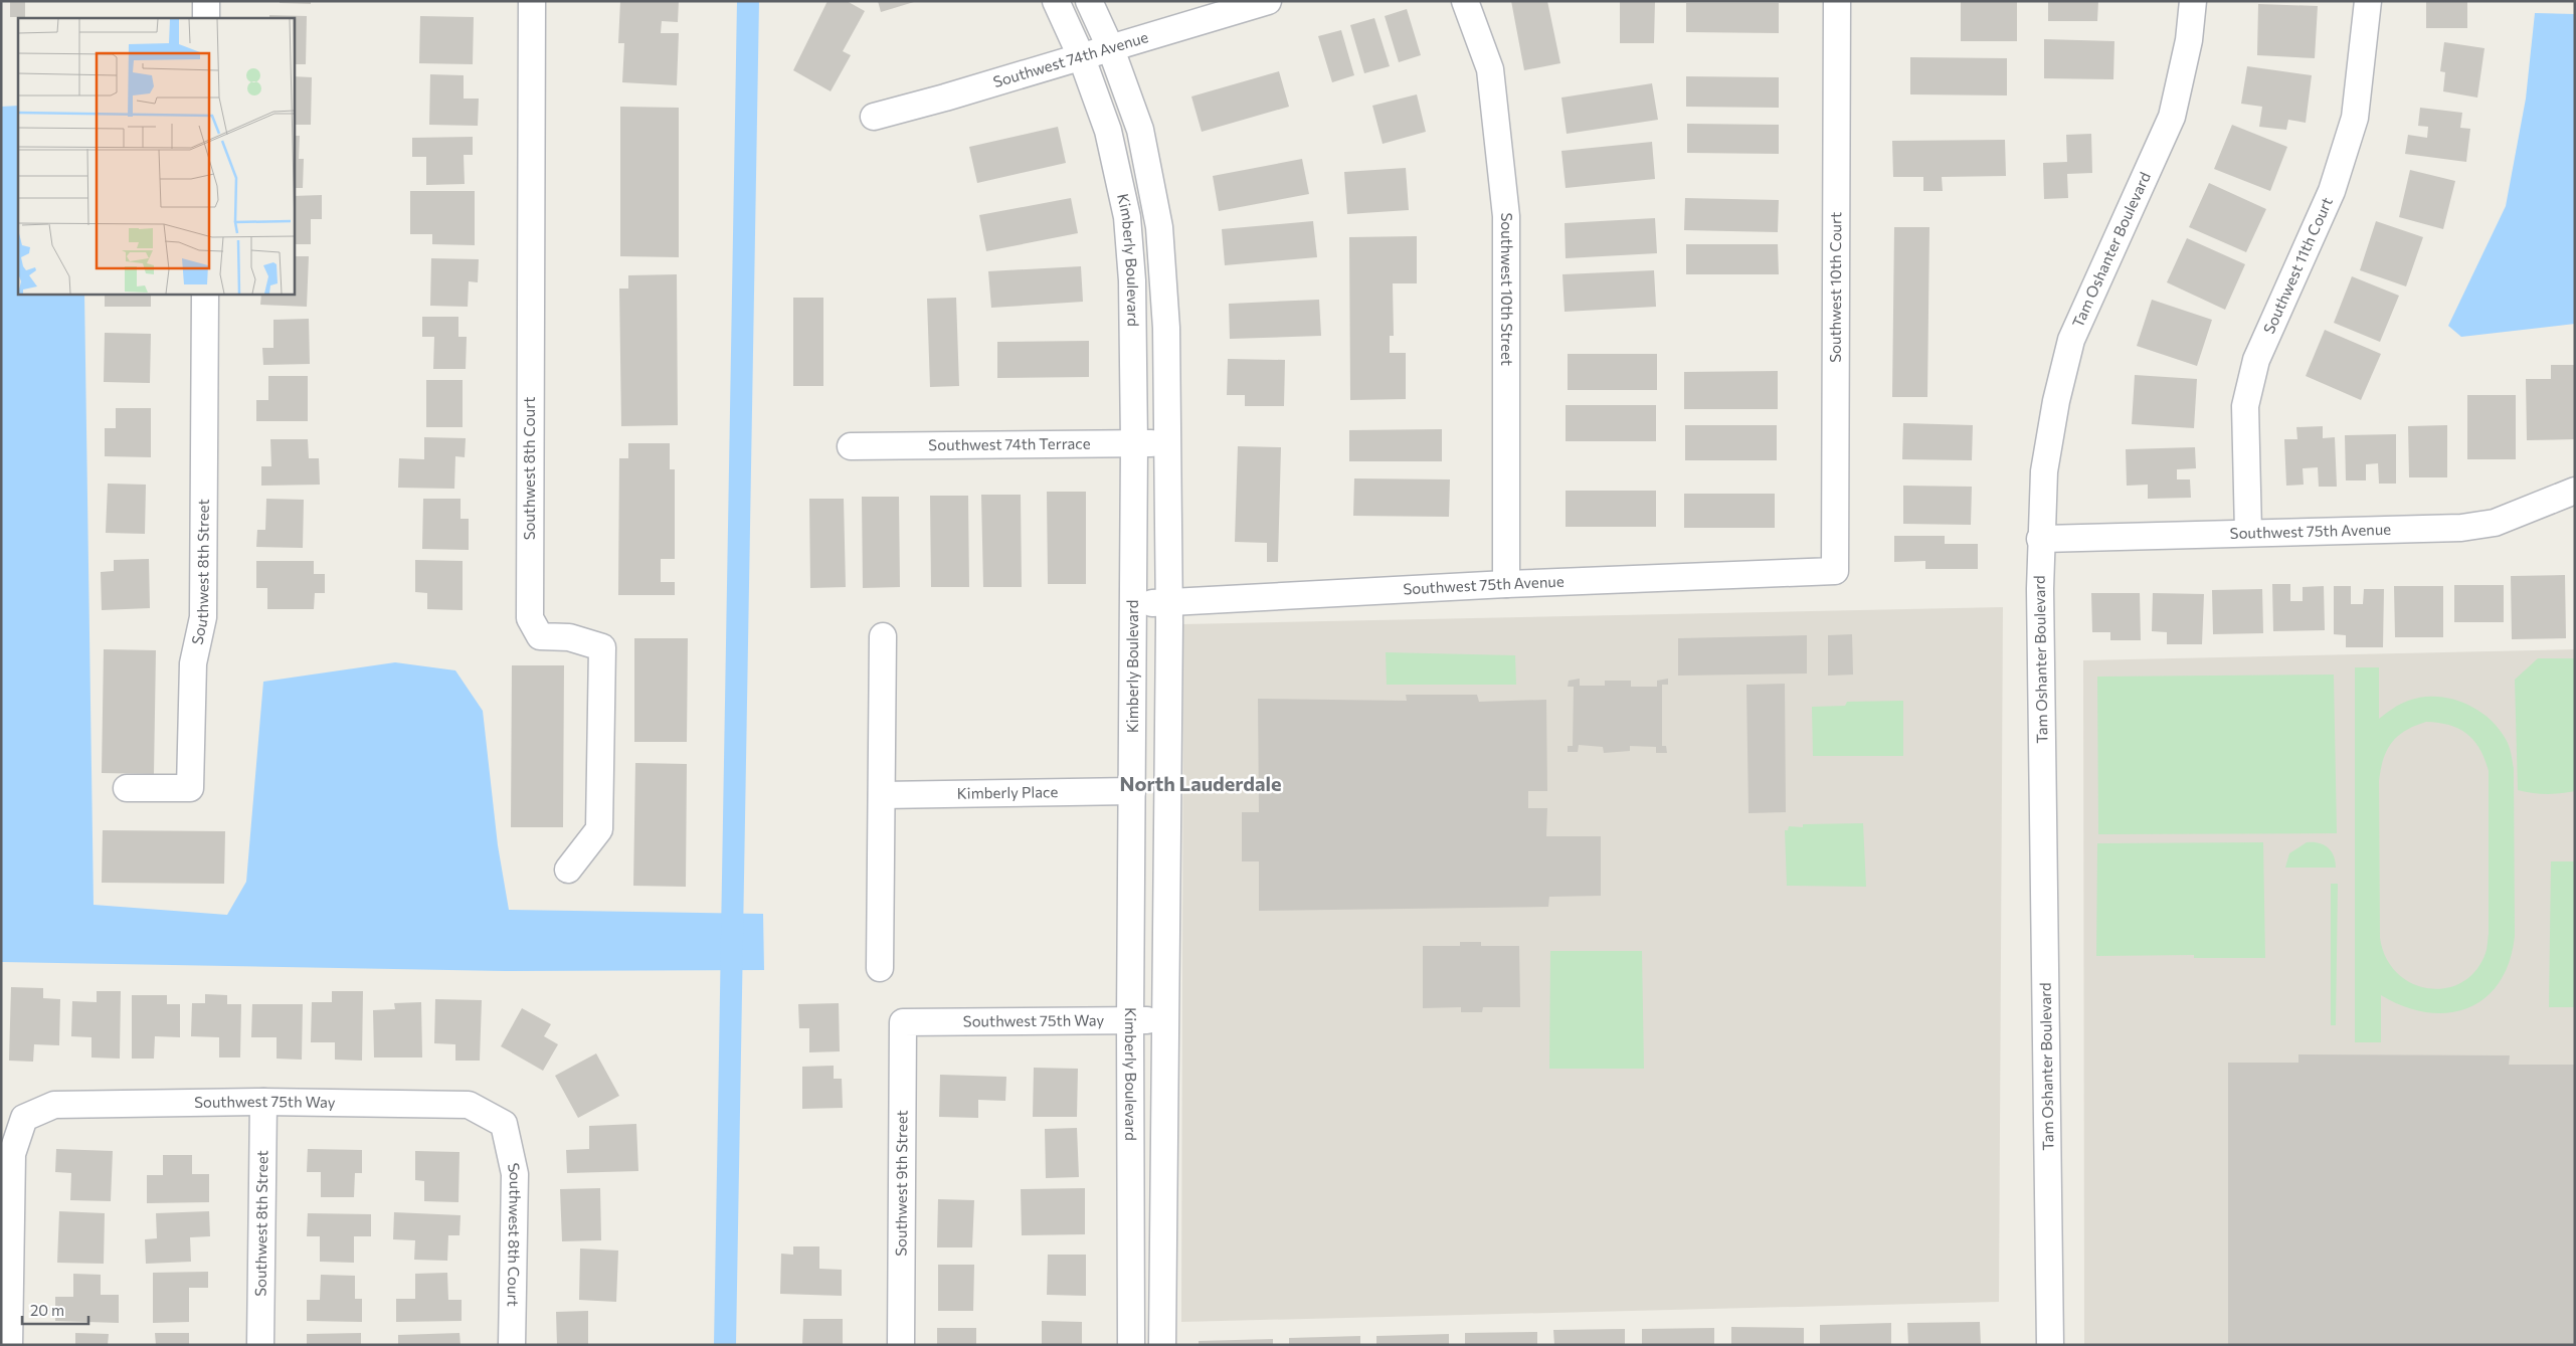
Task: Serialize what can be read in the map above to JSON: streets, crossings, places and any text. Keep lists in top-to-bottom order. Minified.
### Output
{"streets":{"street":["Southwest 74th Avenue","Tam Oshanter Boulevard","Kimberly Boulevard","Southwest 11th Court","Southwest 10th Court","Southwest 10th Street","Southwest 74th Terrace","Southwest 8th Court","Southwest 75th Avenue","Southwest 8th Street","Kimberly Place","Southwest 75th Way","Southwest 9th Street"]},"crossings":[["Southwest 74th Avenue","Kimberly Boulevard"],["Tam Oshanter Boulevard","Southwest 75th Avenue"],["Kimberly Boulevard","Southwest 74th Terrace"],["Kimberly Boulevard","Southwest 75th Avenue"],["Kimberly Boulevard","Kimberly Place"],["Kimberly Boulevard","Southwest 75th Way"],["Southwest 11th Court","Southwest 75th Avenue"],["Southwest 10th Court","Southwest 75th Avenue"],["Southwest 10th Street","Southwest 75th Avenue"],["Southwest 8th Court","Southwest 75th Way"],["Southwest 8th Street","Southwest 75th Way"],["Southwest 75th Way","Southwest 9th Street"]],"districts":["North Lauderdale"],"scale_bar":"20 m"}
